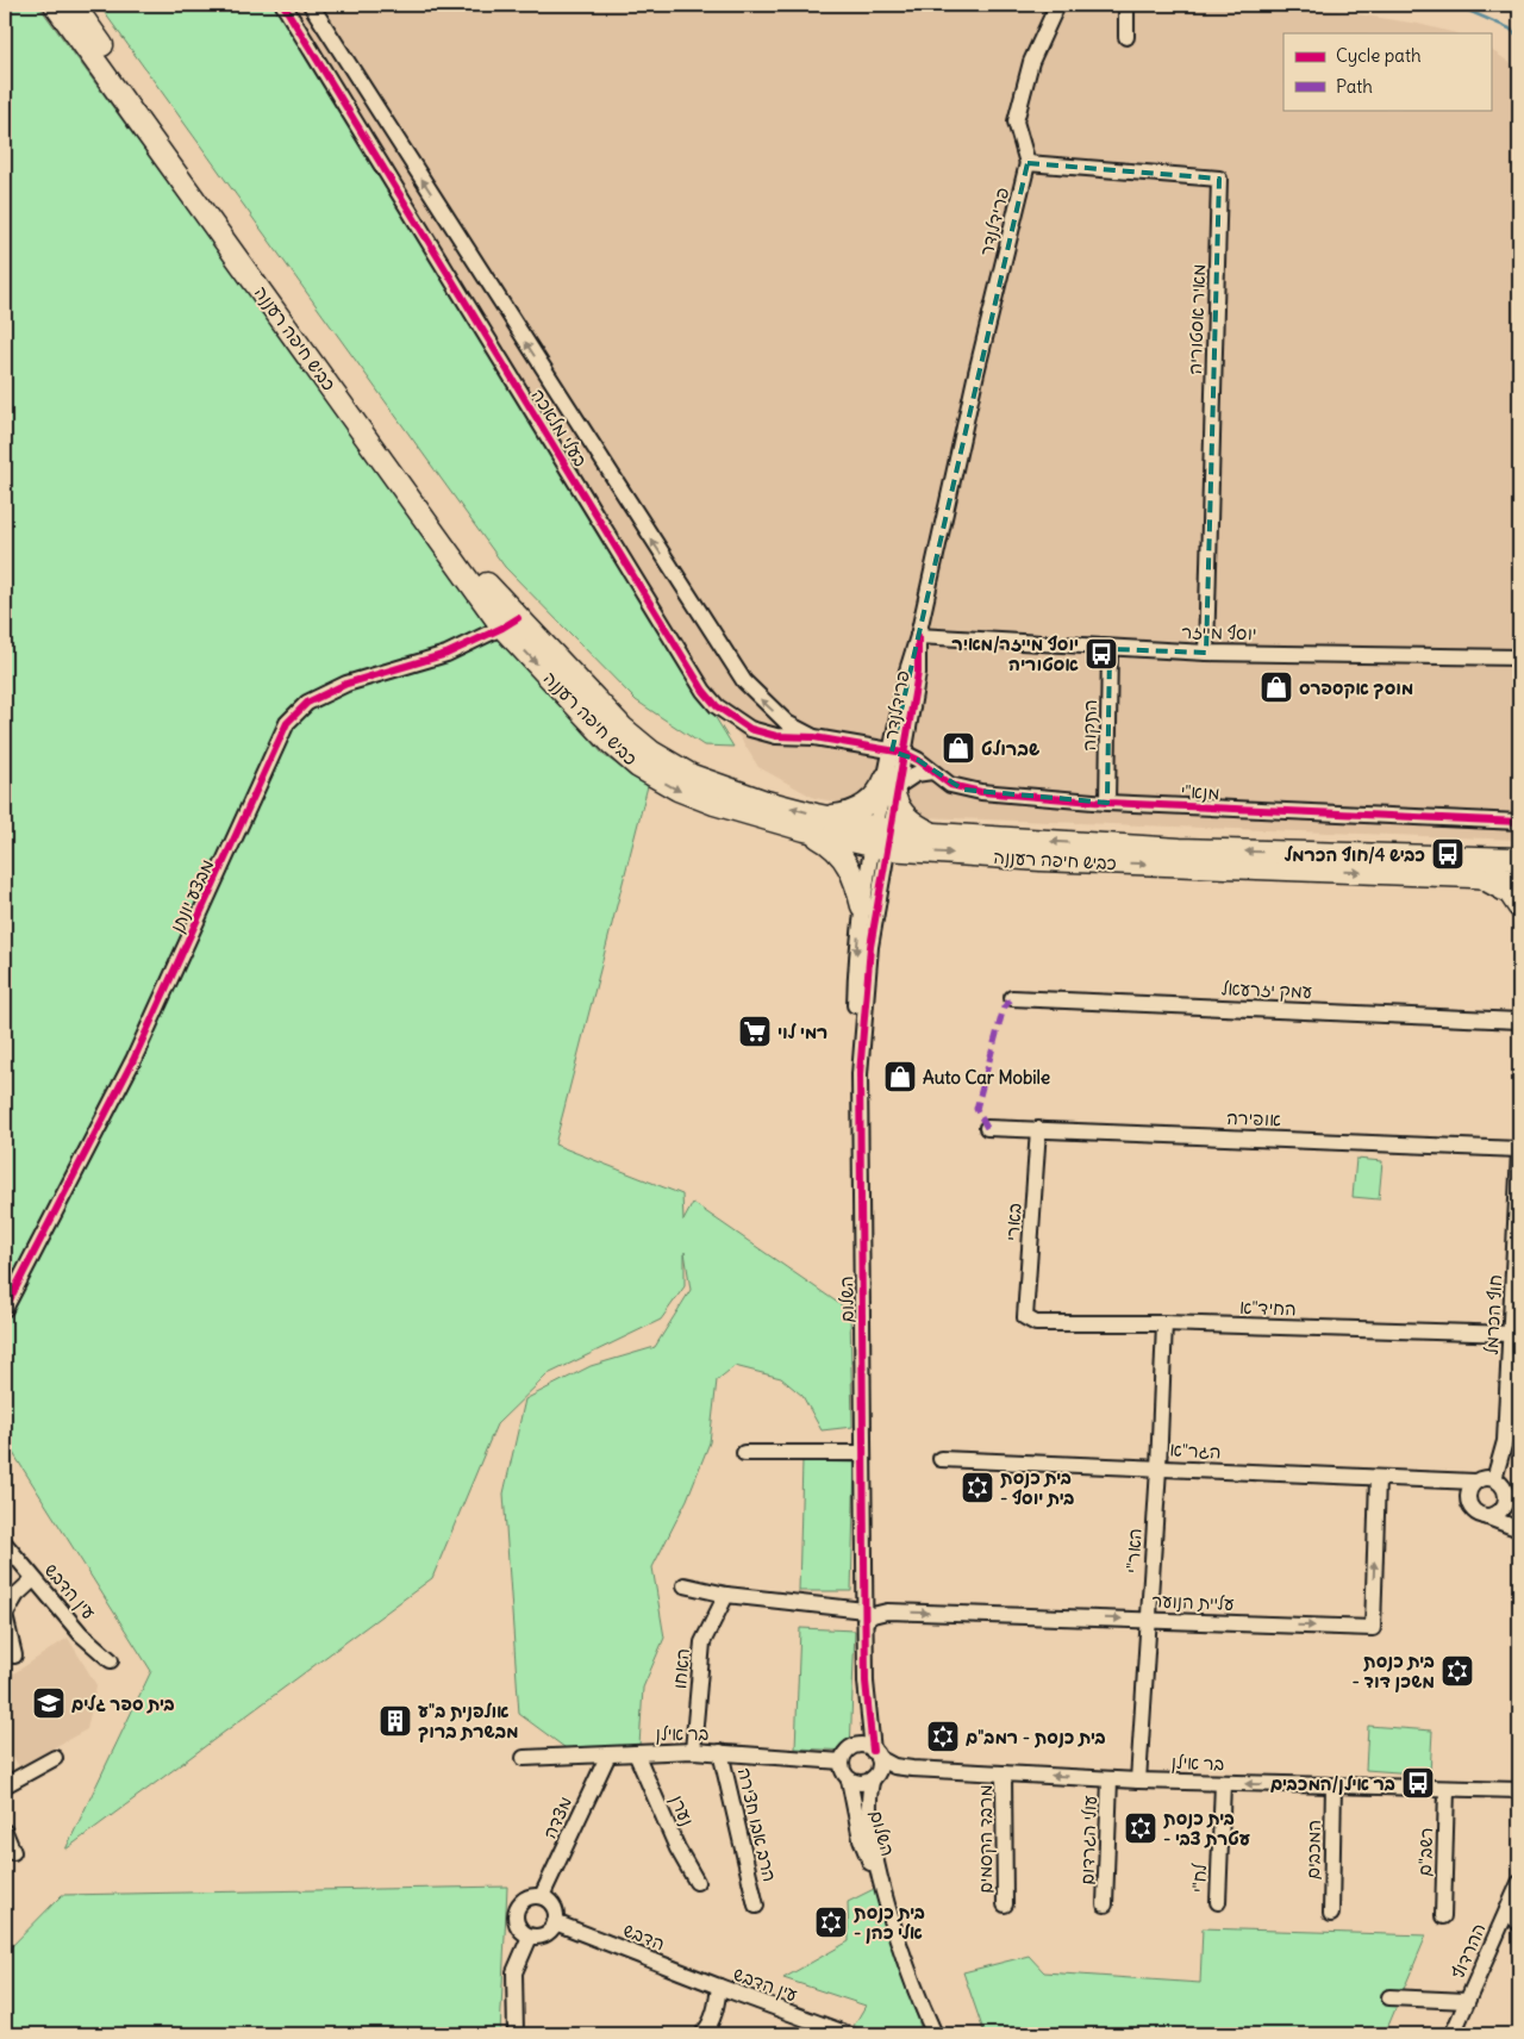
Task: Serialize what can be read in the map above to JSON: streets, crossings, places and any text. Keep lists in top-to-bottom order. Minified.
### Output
{"streets":{"highway":["כביש חיפה רעננה"],"street":["פרידלנדר","מאיר אסטוריה","בעלי מלאכה","יוסף מייזר","התקוה","מנא\"י","מבצע יונתן","עמק יזרעאל","אופירה","בארי","השלום","החיד\"א","חוף הכרמל","הגר\"א","האר\"י","עין הדבש","עליית הנוער","האחו","בר אילן","נערן","מצדה","הרב אבו חצירה","מרבד הקסמים","עולי הגרדום","המכבים","רשב\"ם","לח\"י","הדבש","ההרדוף"]},"crossings":[["פרידלנדר","מאיר אסטוריה"],["פרידלנדר","כביש חיפה רעננה"],["פרידלנדר","בעלי מלאכה"],["פרידלנדר","יוסף מייזר"],["פרידלנדר","מנא\"י"],["פרידלנדר","השלום"],["מאיר אסטוריה","יוסף מייזר"],["כביש חיפה רעננה","מבצע יונתן"],["כביש חיפה רעננה","השלום"],["בעלי מלאכה","מנא\"י"],["יוסף מייזר","התקוה"],["התקוה","מנא\"י"],["אופירה","בארי"],["אופירה","חוף הכרמל"],["בארי","החיד\"א"],["השלום","עליית הנוער"],["השלום","בר אילן"],["החיד\"א","חוף הכרמל"],["החיד\"א","האר\"י"],["חוף הכרמל","הגר\"א"],["הגר\"א","האר\"י"],["הגר\"א","עליית הנוער"],["האר\"י","עליית הנוער"],["האר\"י","בר אילן"],["עין הדבש","הדבש"],["האחו","בר אילן"],["בר אילן","נערן"],["בר אילן","מצדה"],["בר אילן","הרב אבו חצירה"],["בר אילן","מרבד הקסמים"],["בר אילן","עולי הגרדום"],["בר אילן","המכבים"],["בר אילן","רשב\"ם"],["בר אילן","לח\"י"],["מצדה","הדבש"]],"one_way":["עליית הנוער"],"places":{"bus stop":["יוסף מייזר/מאיר אסטוריה","כביש 4/חוף הכרמל","בר אילן/המכבים"],"shop":["מוסך אקספרס","שברולט","Auto Car Mobile"],"supermarket":["רמי לוי"],"synagogue":["בית כנסת - בית יוסף","בית כנסת - משכן דוד","בית כנסת - רמב\"ם","בית כנסת - עטרת צבי","בית כנסת - אלי כהן"],"school or university":["בית ספר גלים"],"building":["אולפנית ב\"ע מבשרת ברוך"]},"legend":["Cycle path","Path"]}
